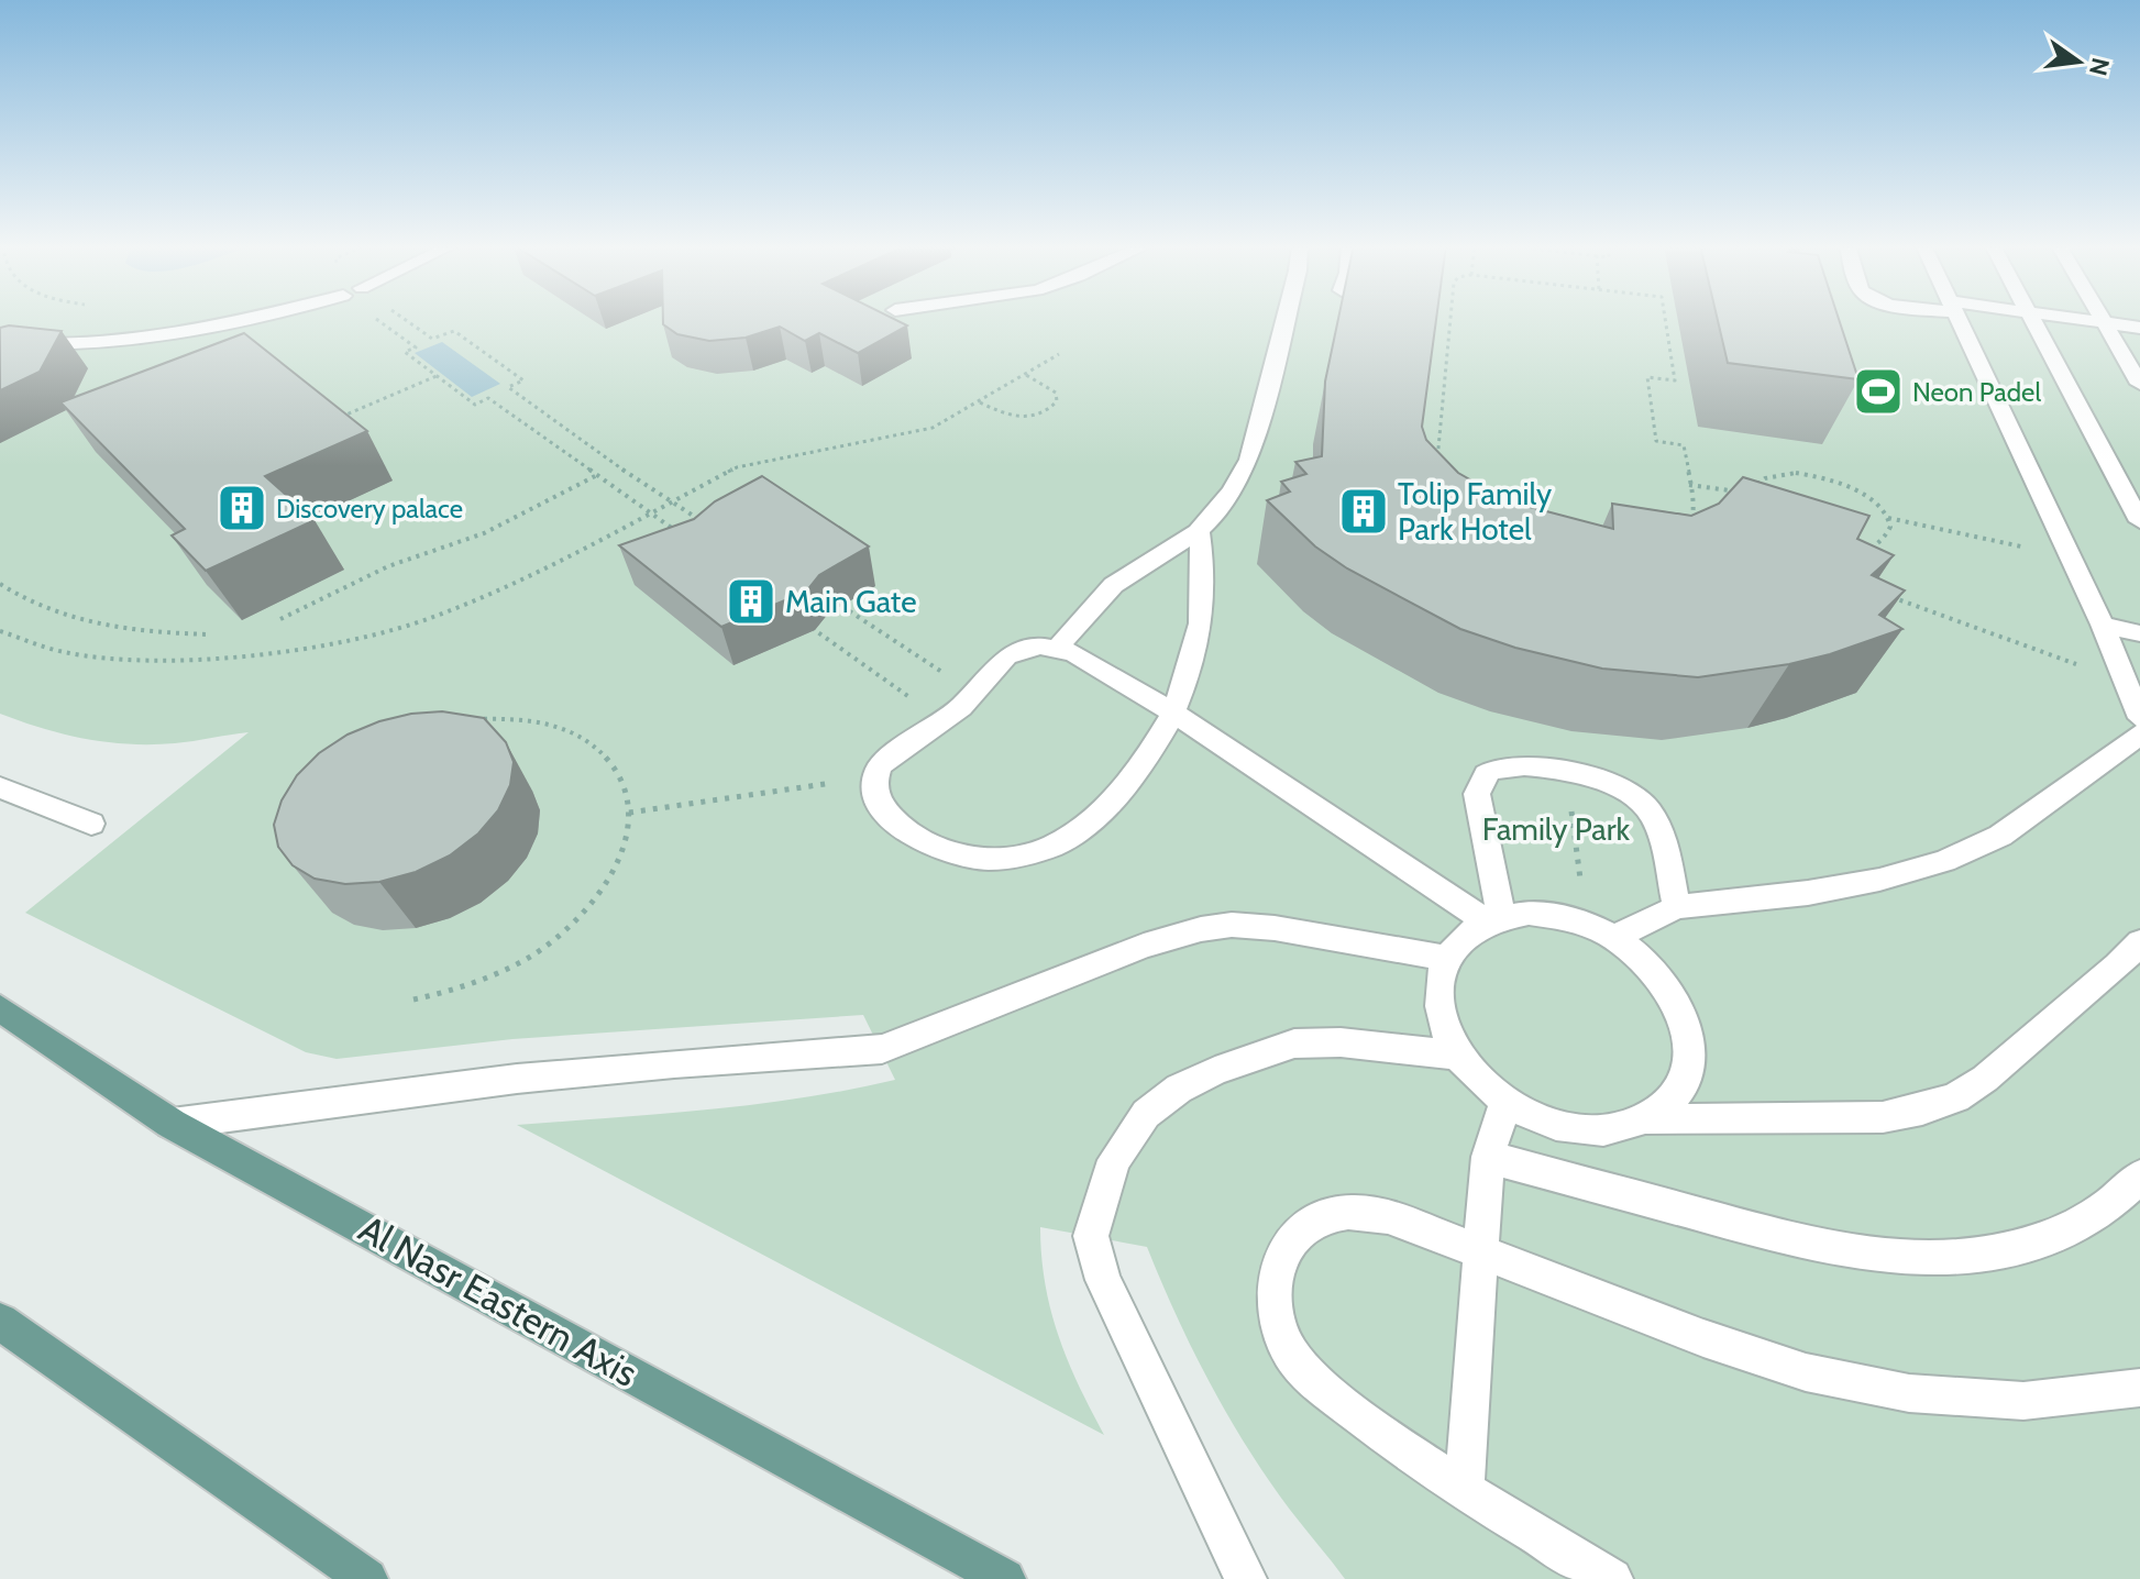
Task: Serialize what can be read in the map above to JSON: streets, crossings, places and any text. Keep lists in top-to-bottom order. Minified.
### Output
{"streets":{"main road":["Al Nasr Eastern Axis"]},"parks":["Family Park"],"places":{"sports":["Neon Padel"],"building":["Discovery palace","Tolip Family Park Hotel","Main Gate"]},"north":"right"}
